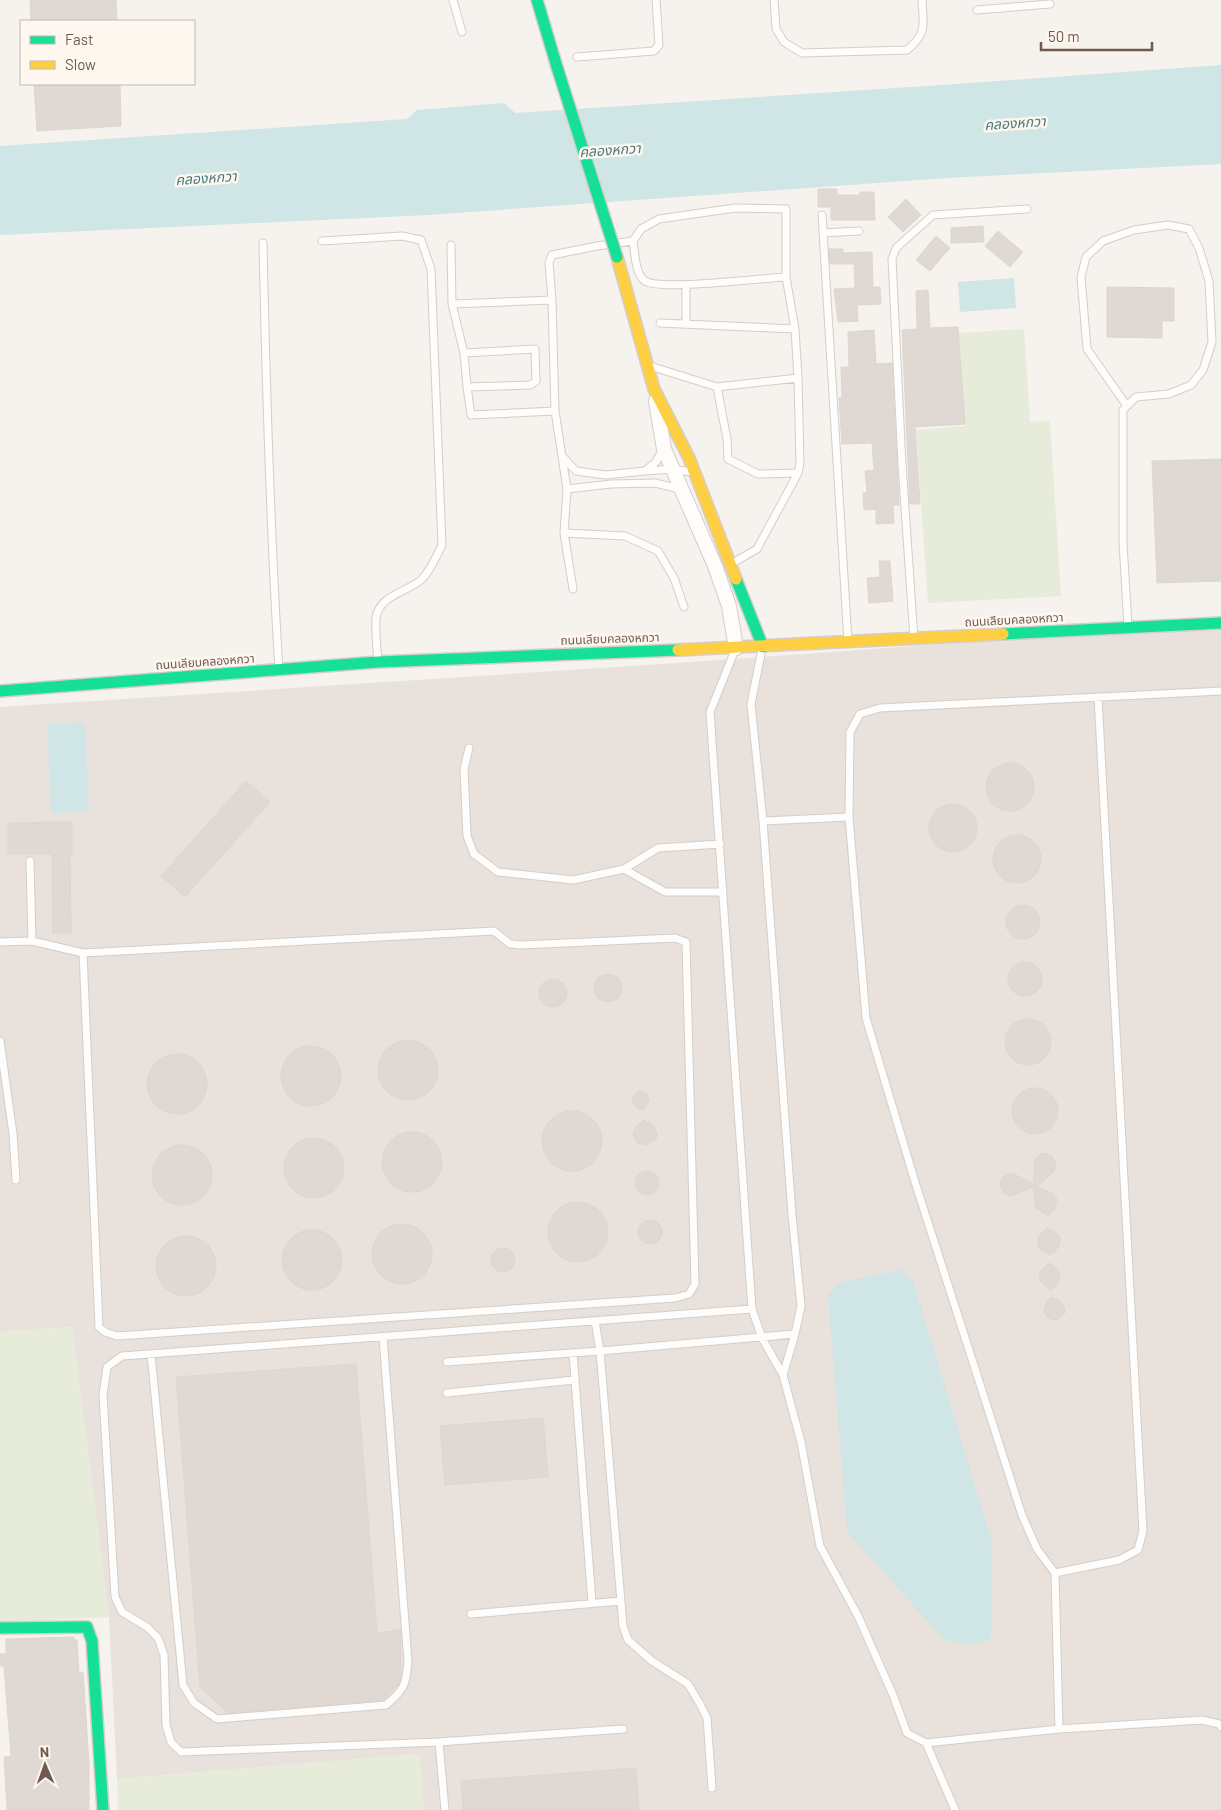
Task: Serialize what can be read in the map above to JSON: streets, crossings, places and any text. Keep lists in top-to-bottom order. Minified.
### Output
{"streets":{"street":["ถนนเลียบคลองหกวา"]},"water":["คลองหกวา"],"legend":["Fast","Slow"],"scale_bar":"50 m","north":"top"}
